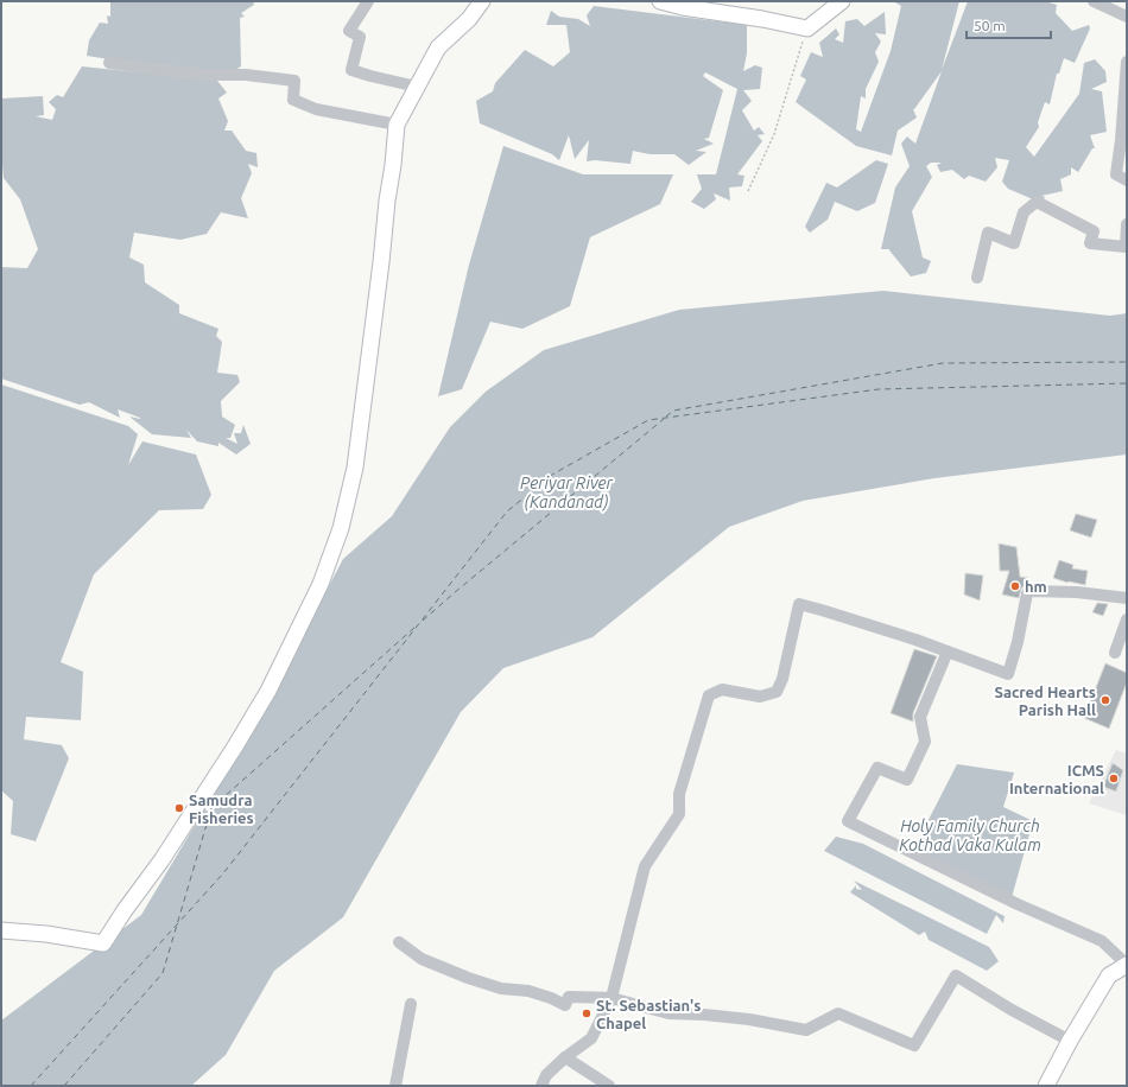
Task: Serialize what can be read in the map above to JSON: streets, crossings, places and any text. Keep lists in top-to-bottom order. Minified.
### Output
{"water":["Periyar River (Kandanad)","Holy Family Church Kothad Vaka Kulam"],"places":["hm","Sacred Hearts Parish Hall","ICMS International","Samudra Fisheries","St. Sebastian's Chapel"],"scale_bar":"50 m"}
